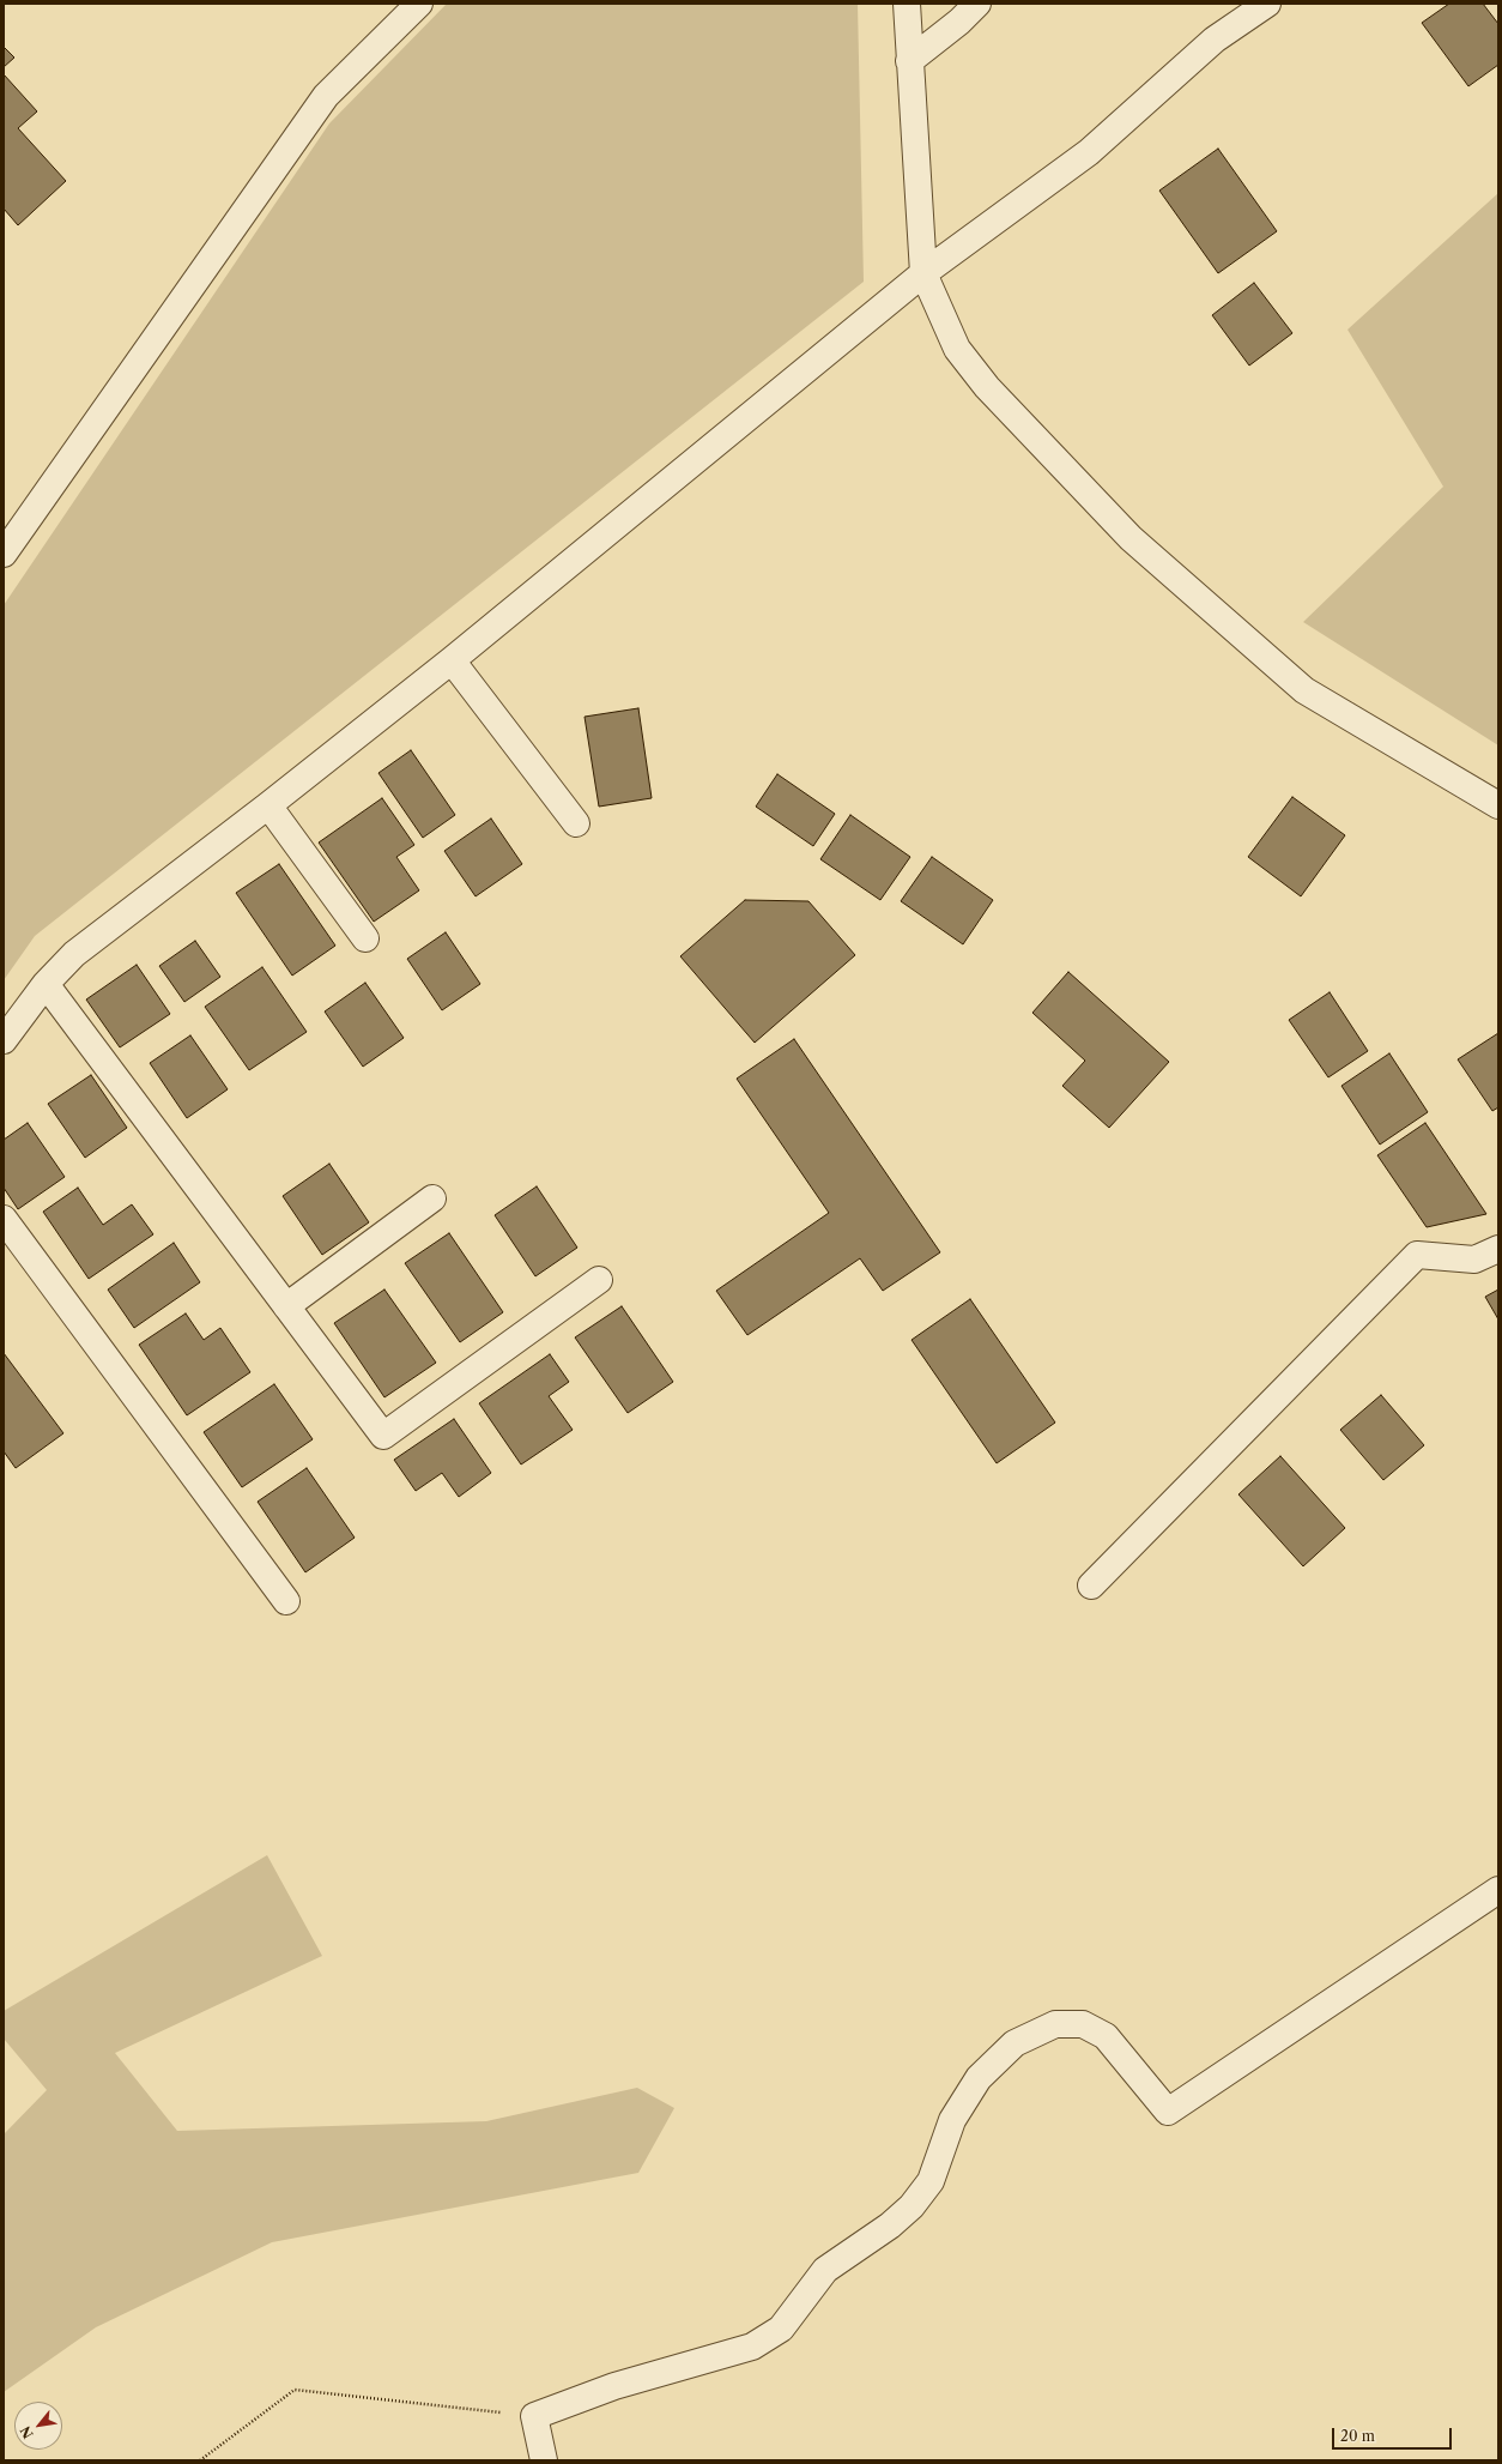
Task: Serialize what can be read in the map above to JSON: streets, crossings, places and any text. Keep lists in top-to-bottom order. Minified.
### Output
{"scale_bar":"20 m","north":"bottom left"}
